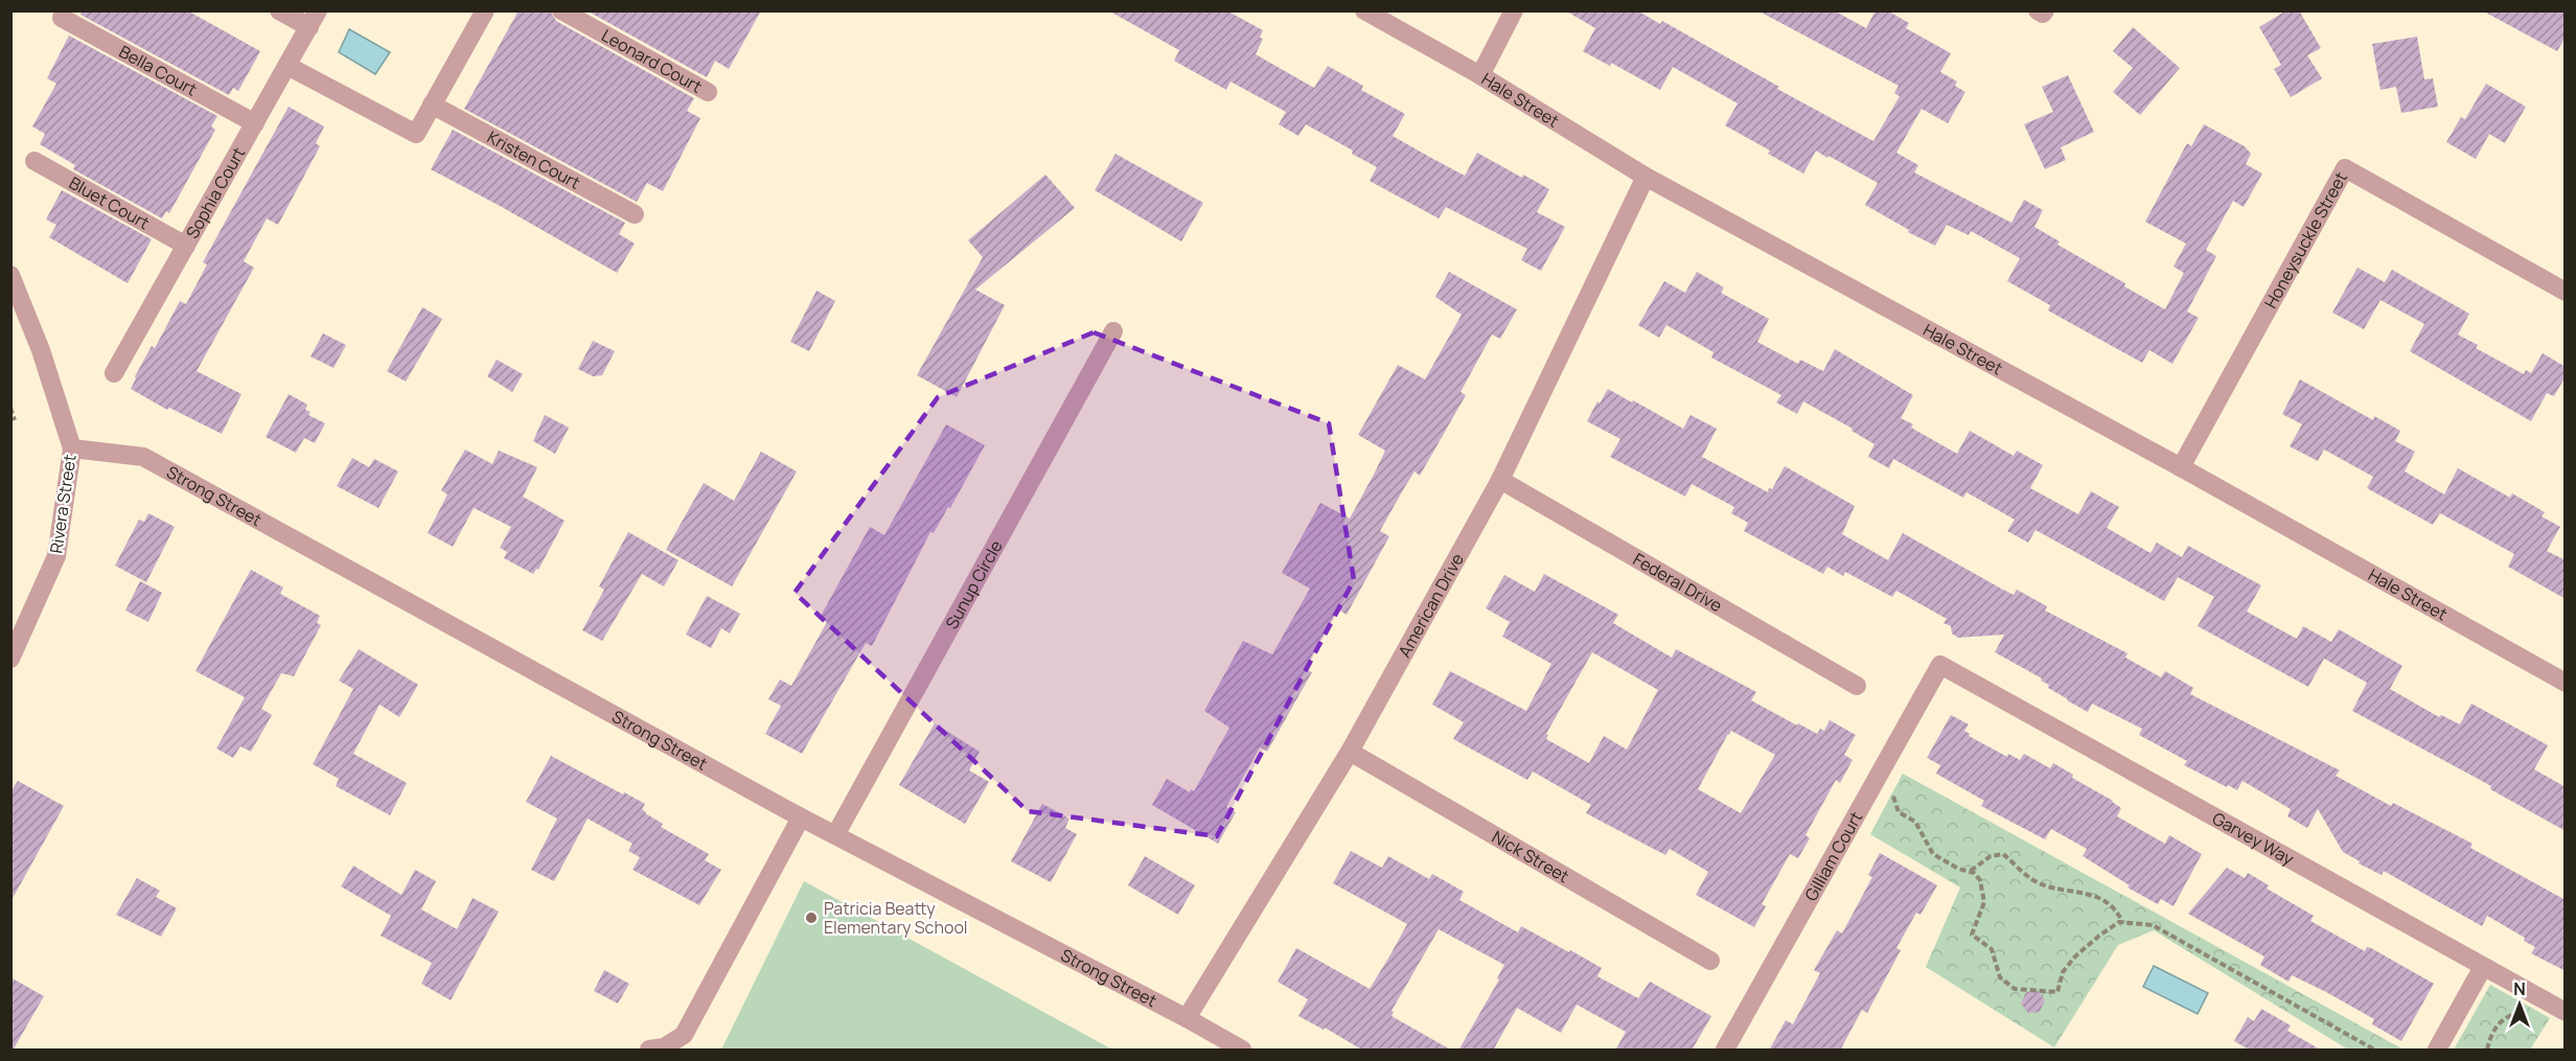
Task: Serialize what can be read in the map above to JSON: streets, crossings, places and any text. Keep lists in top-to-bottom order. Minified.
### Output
{"streets":{"street":["Leonard Court","Bella Court","Hale Street","Kristen Court","Sophia Court","Bluet Court","Honeysuckle Street","Strong Street","Rivera Street","Sunup Circle","Federal Drive","American Drive","Garvey Way","Nick Street","Gilliam Court"]},"crossings":[["Bella Court","Sophia Court"],["Hale Street","Honeysuckle Street"],["Hale Street","American Drive"],["Sophia Court","Bluet Court"],["Strong Street","Rivera Street"],["Strong Street","Sunup Circle"],["Strong Street","American Drive"],["Federal Drive","American Drive"],["American Drive","Nick Street"],["Garvey Way","Gilliam Court"]],"places":["Patricia Beatty Elementary School"],"north":"top"}
